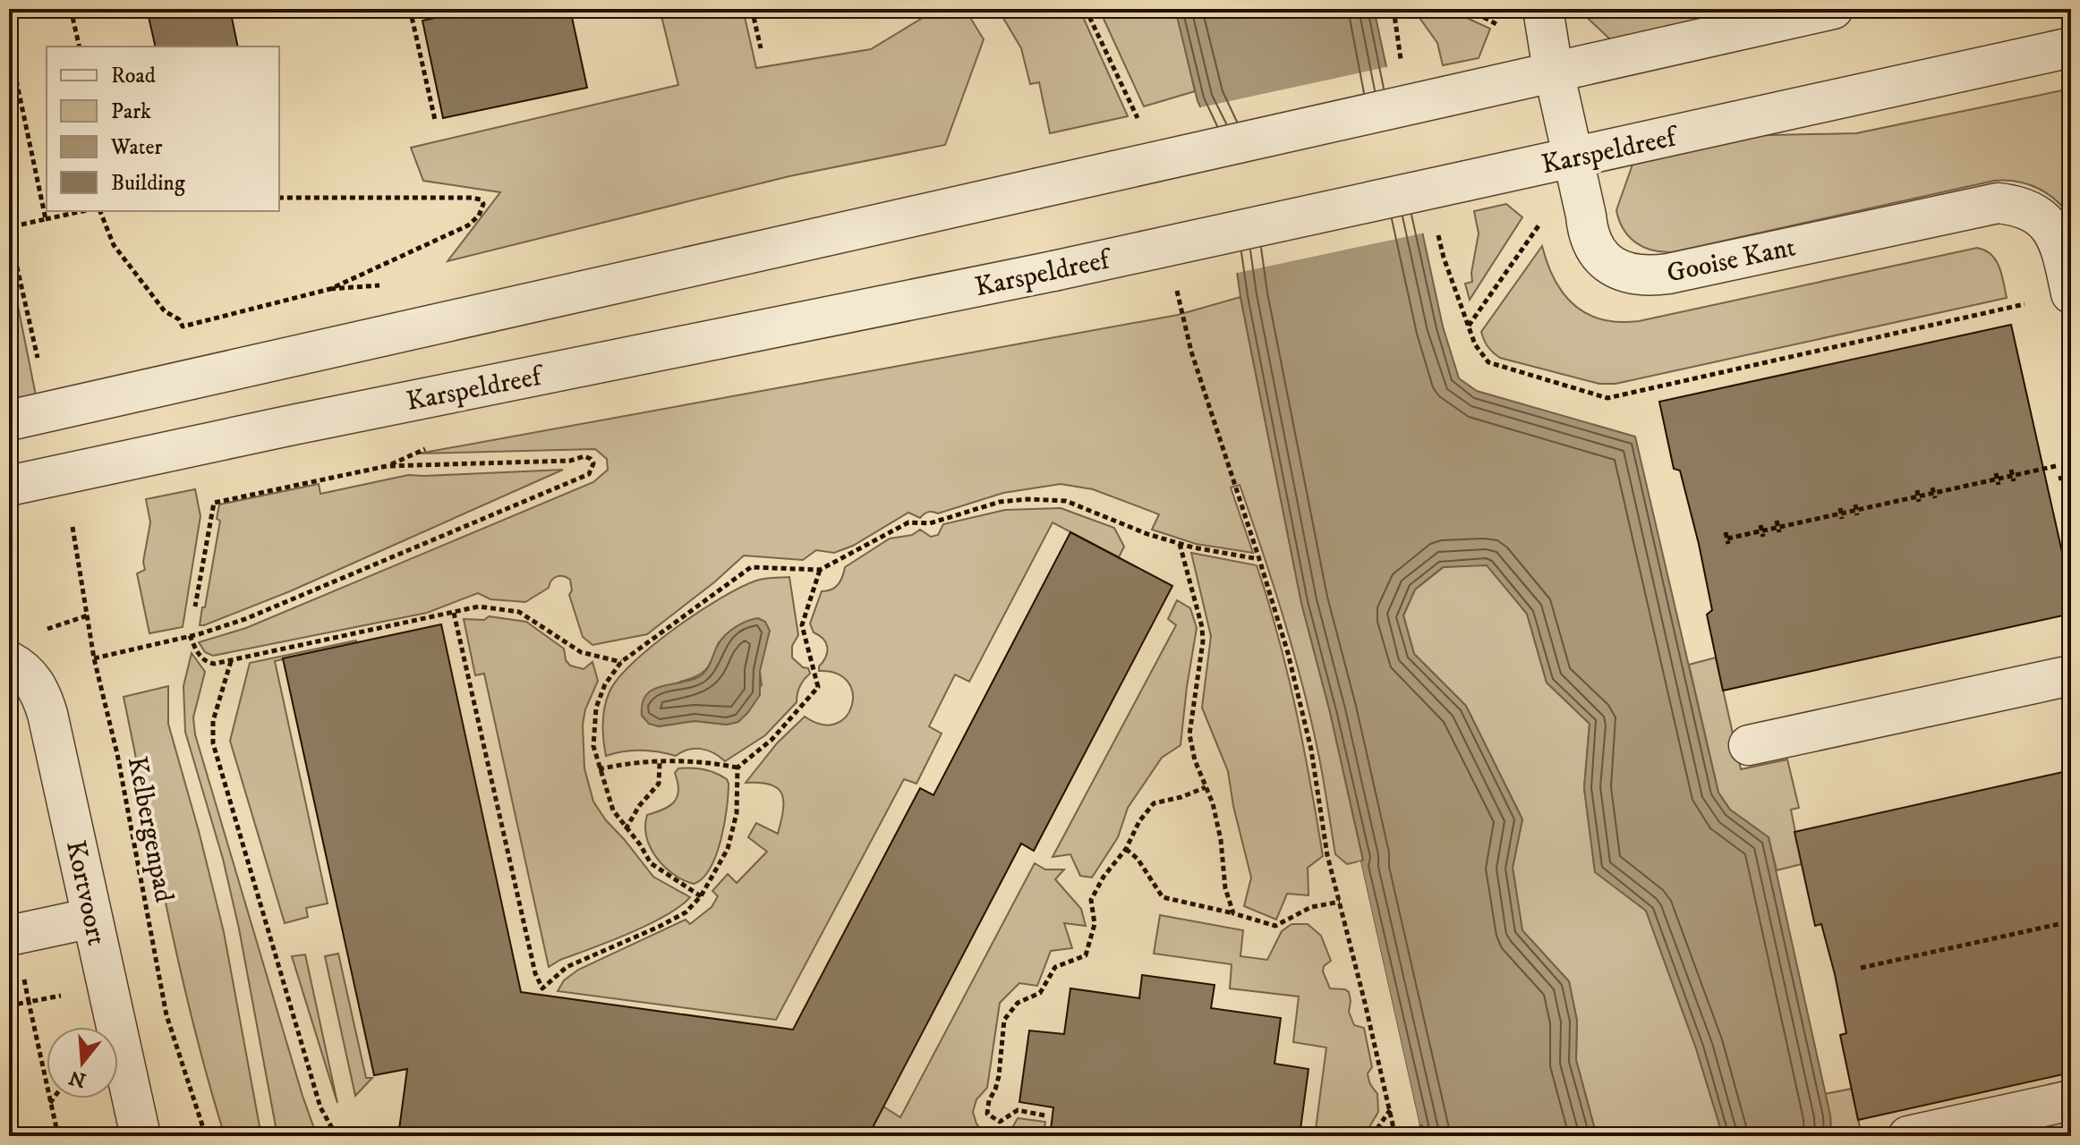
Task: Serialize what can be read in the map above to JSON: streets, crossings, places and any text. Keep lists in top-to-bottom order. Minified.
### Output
{"streets":{"street":["Karspeldreef","Gooise Kant","Kortvoort"],"path":["Kelbergenpad"]},"crossings":[["Karspeldreef","Gooise Kant"]],"legend":["Road","Park","Water","Building"],"north":"bottom"}
